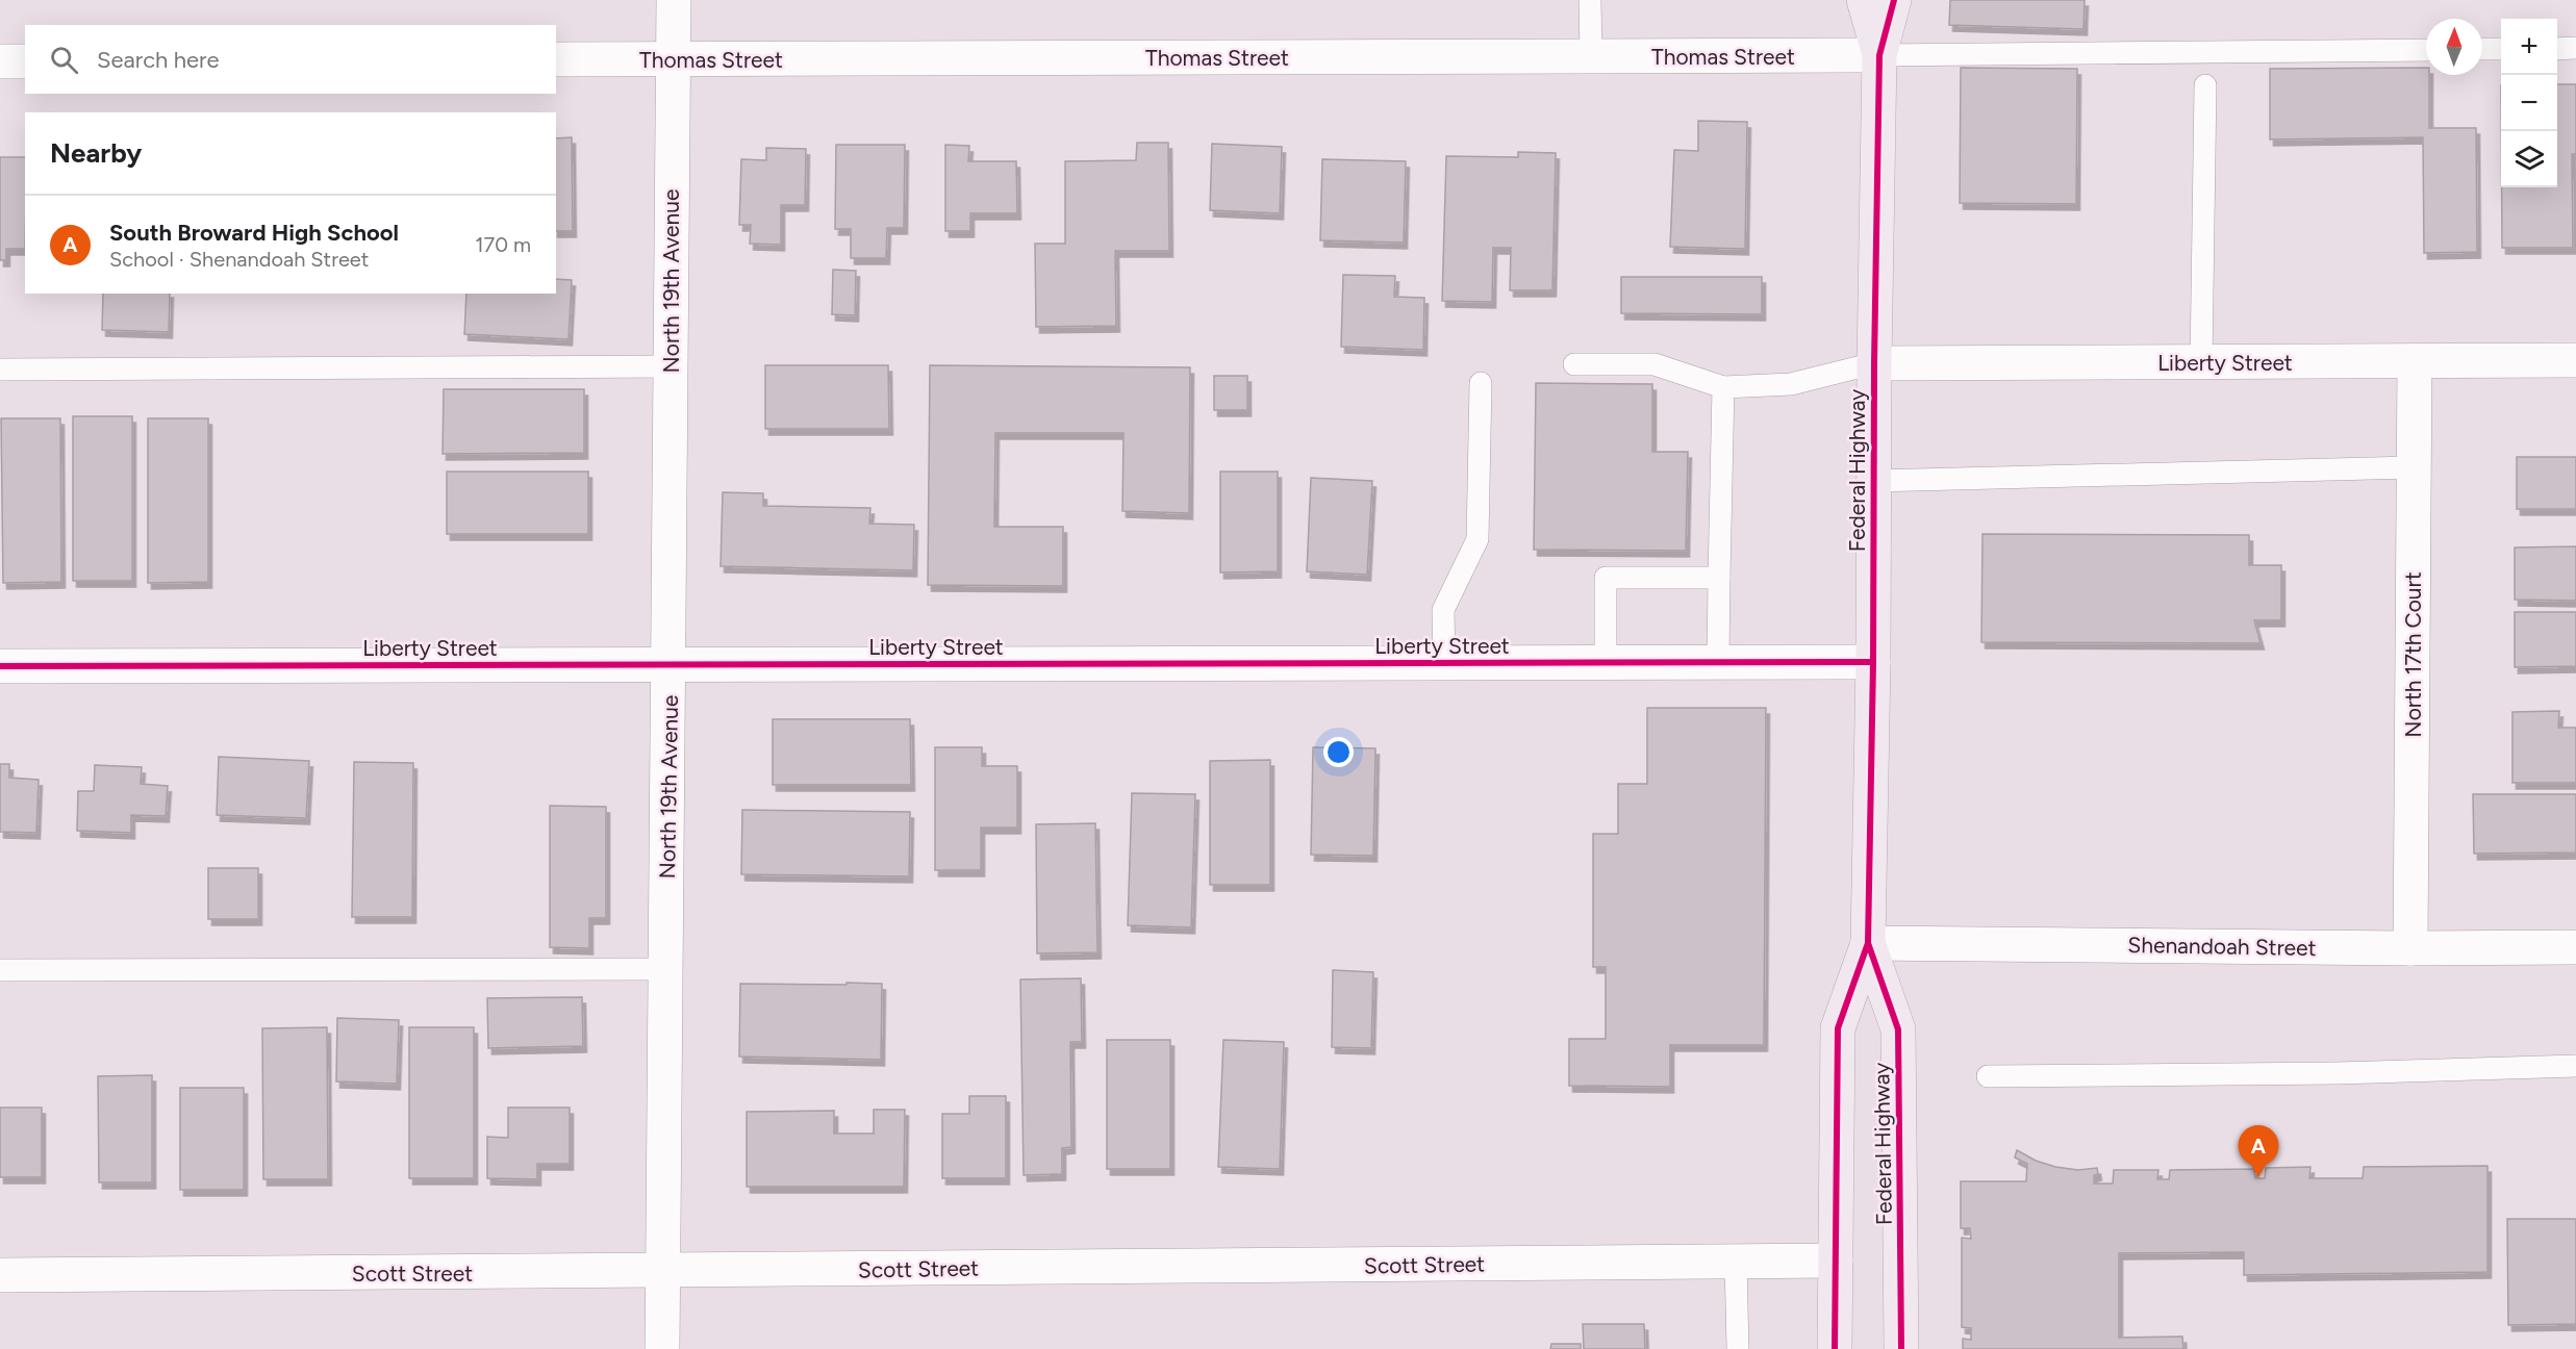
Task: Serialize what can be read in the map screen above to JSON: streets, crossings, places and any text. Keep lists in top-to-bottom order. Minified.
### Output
{"streets":{"main road":["Federal Highway"],"street":["Thomas Street","North 19th Avenue","Liberty Street","North 17th Court","Shenandoah Street","Scott Street"]},"crossings":[["Thomas Street","North 19th Avenue"],["Thomas Street","Federal Highway"],["North 19th Avenue","Liberty Street"],["North 19th Avenue","Scott Street"],["Liberty Street","Federal Highway"],["Liberty Street","North 17th Court"],["Federal Highway","Shenandoah Street"],["Federal Highway","Scott Street"],["North 17th Court","Shenandoah Street"]],"north":"top","page":{"map_buttons":["+","−"],"search":"Search here","heading":"Nearby","list":[{"mark":"A","name":"South Broward High School","note":"School · Shenandoah Street","value":"170 m"}],"pins":"A"}}
